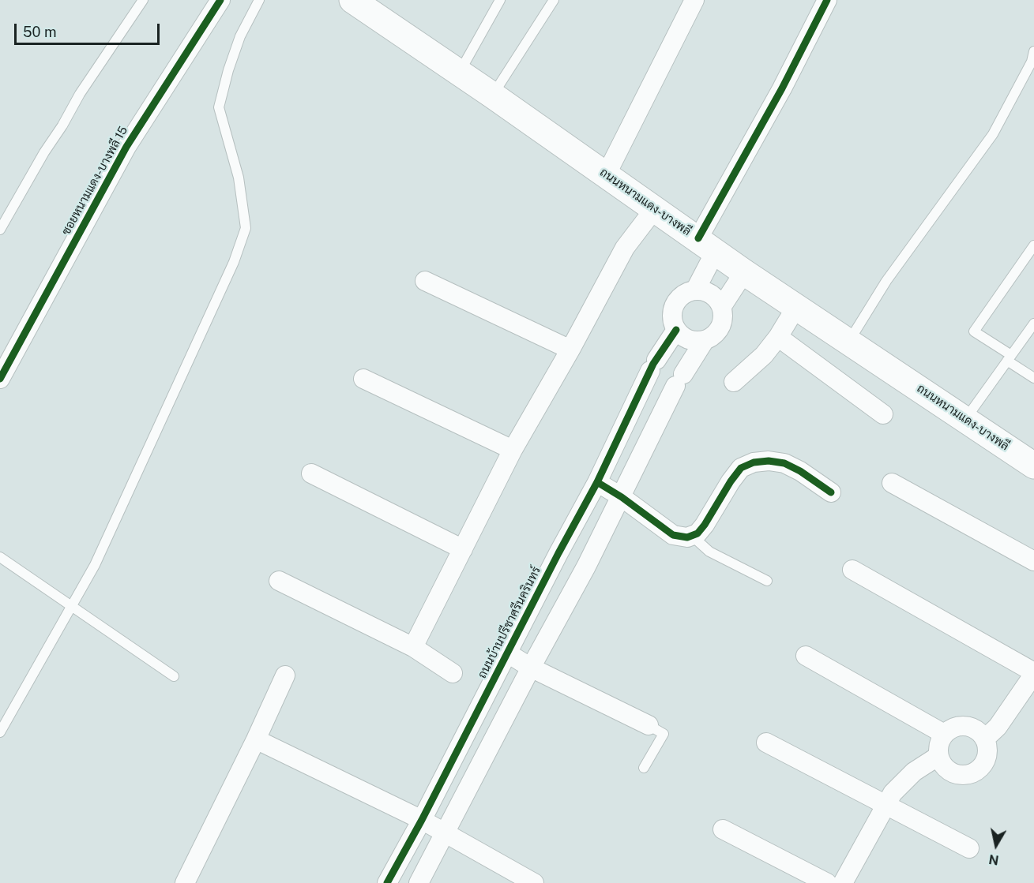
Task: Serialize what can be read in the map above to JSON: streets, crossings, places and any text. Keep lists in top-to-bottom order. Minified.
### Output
{"streets":{"main road":["ถนนหนามแดง-บางพลี"],"street":["ซอยหนามแดง-บางพลี 15","ถนนบ้านปรีชาศรีนครินทร์"]},"scale_bar":"50 m","north":"bottom"}
